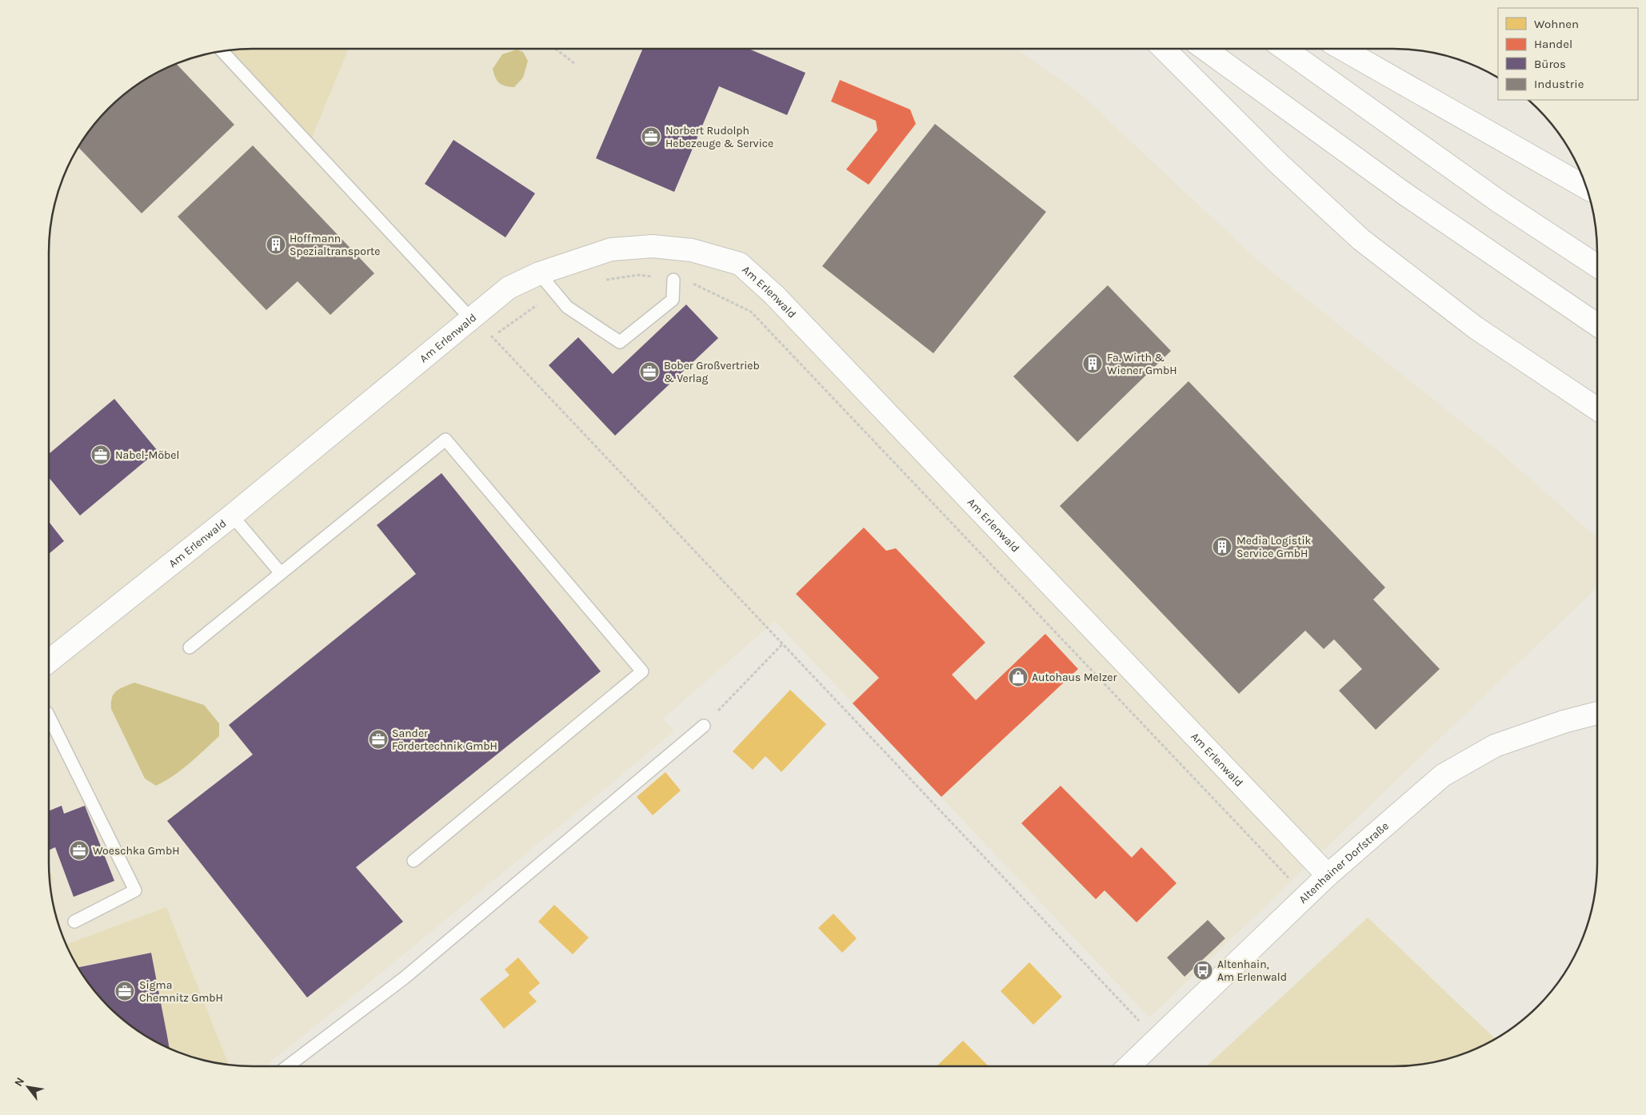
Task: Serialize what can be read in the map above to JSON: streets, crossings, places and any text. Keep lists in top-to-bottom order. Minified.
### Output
{"streets":{"main road":["Am Erlenwald","Altenhainer Dorfstraße"]},"crossings":[["Am Erlenwald","Altenhainer Dorfstraße"]],"places":{"office":["Norbert Rudolph Hebezeuge & Service","Bober Großvertrieb & Verlag","Nabel-Möbel","Sander Fördertechnik GmbH","Woeschka GmbH","Sigma Chemnitz GmbH"],"building":["Hoffmann Spezialtransporte","Fa. Wirth & Wiener GmbH","Media Logistik Service GmbH"],"shop":["Autohaus Melzer"],"bus stop":["Altenhain, Am Erlenwald"]},"legend":["Wohnen","Handel","Büros","Industrie"],"north":"top left"}
